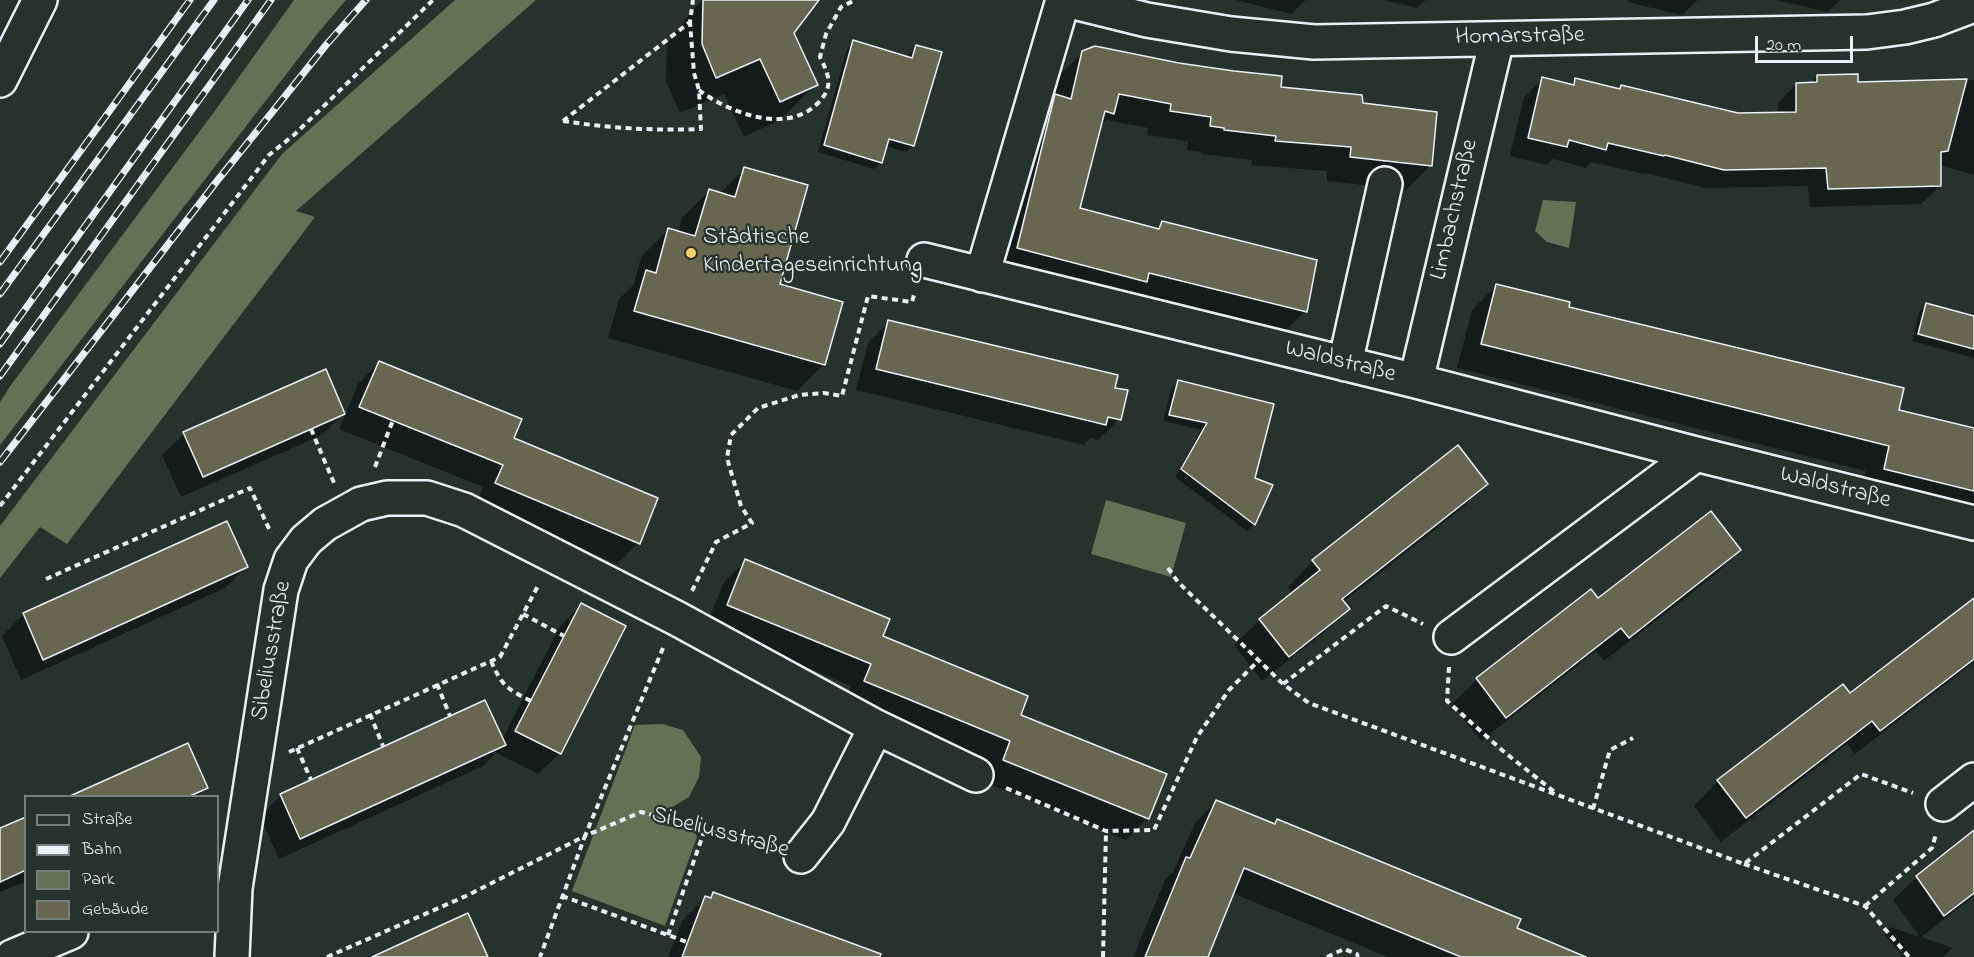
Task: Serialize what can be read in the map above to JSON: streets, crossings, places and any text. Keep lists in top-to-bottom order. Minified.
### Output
{"streets":{"street":["Homarstraße","Limbachstraße","Waldstraße","Sibeliusstraße"]},"crossings":[["Homarstraße","Limbachstraße"],["Limbachstraße","Waldstraße"]],"places":["Städtische Kindertageseinrichtung"],"legend":["Straße","Bahn","Park","Gebäude"],"scale_bar":"20 m"}
